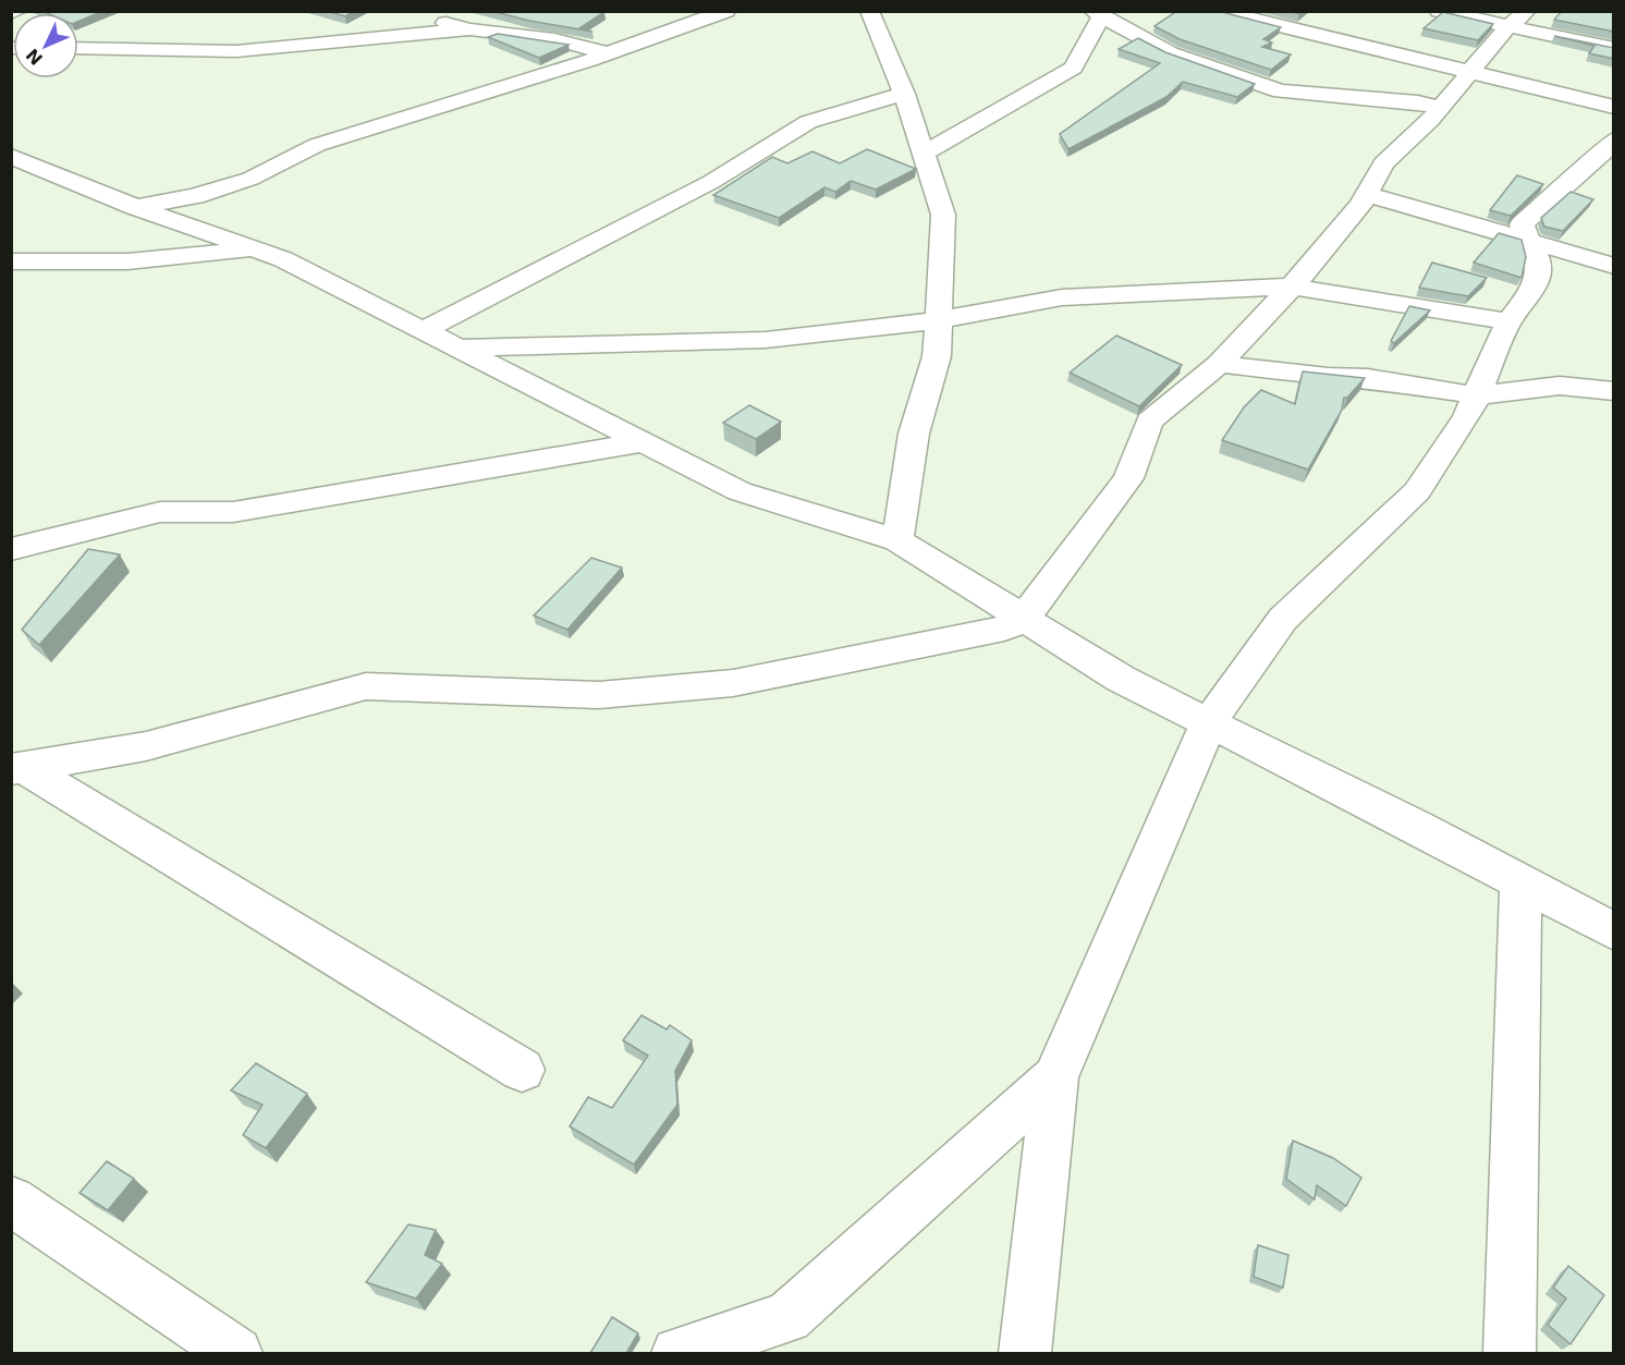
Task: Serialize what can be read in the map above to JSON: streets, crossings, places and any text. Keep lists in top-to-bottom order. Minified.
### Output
{"north":"bottom left"}
